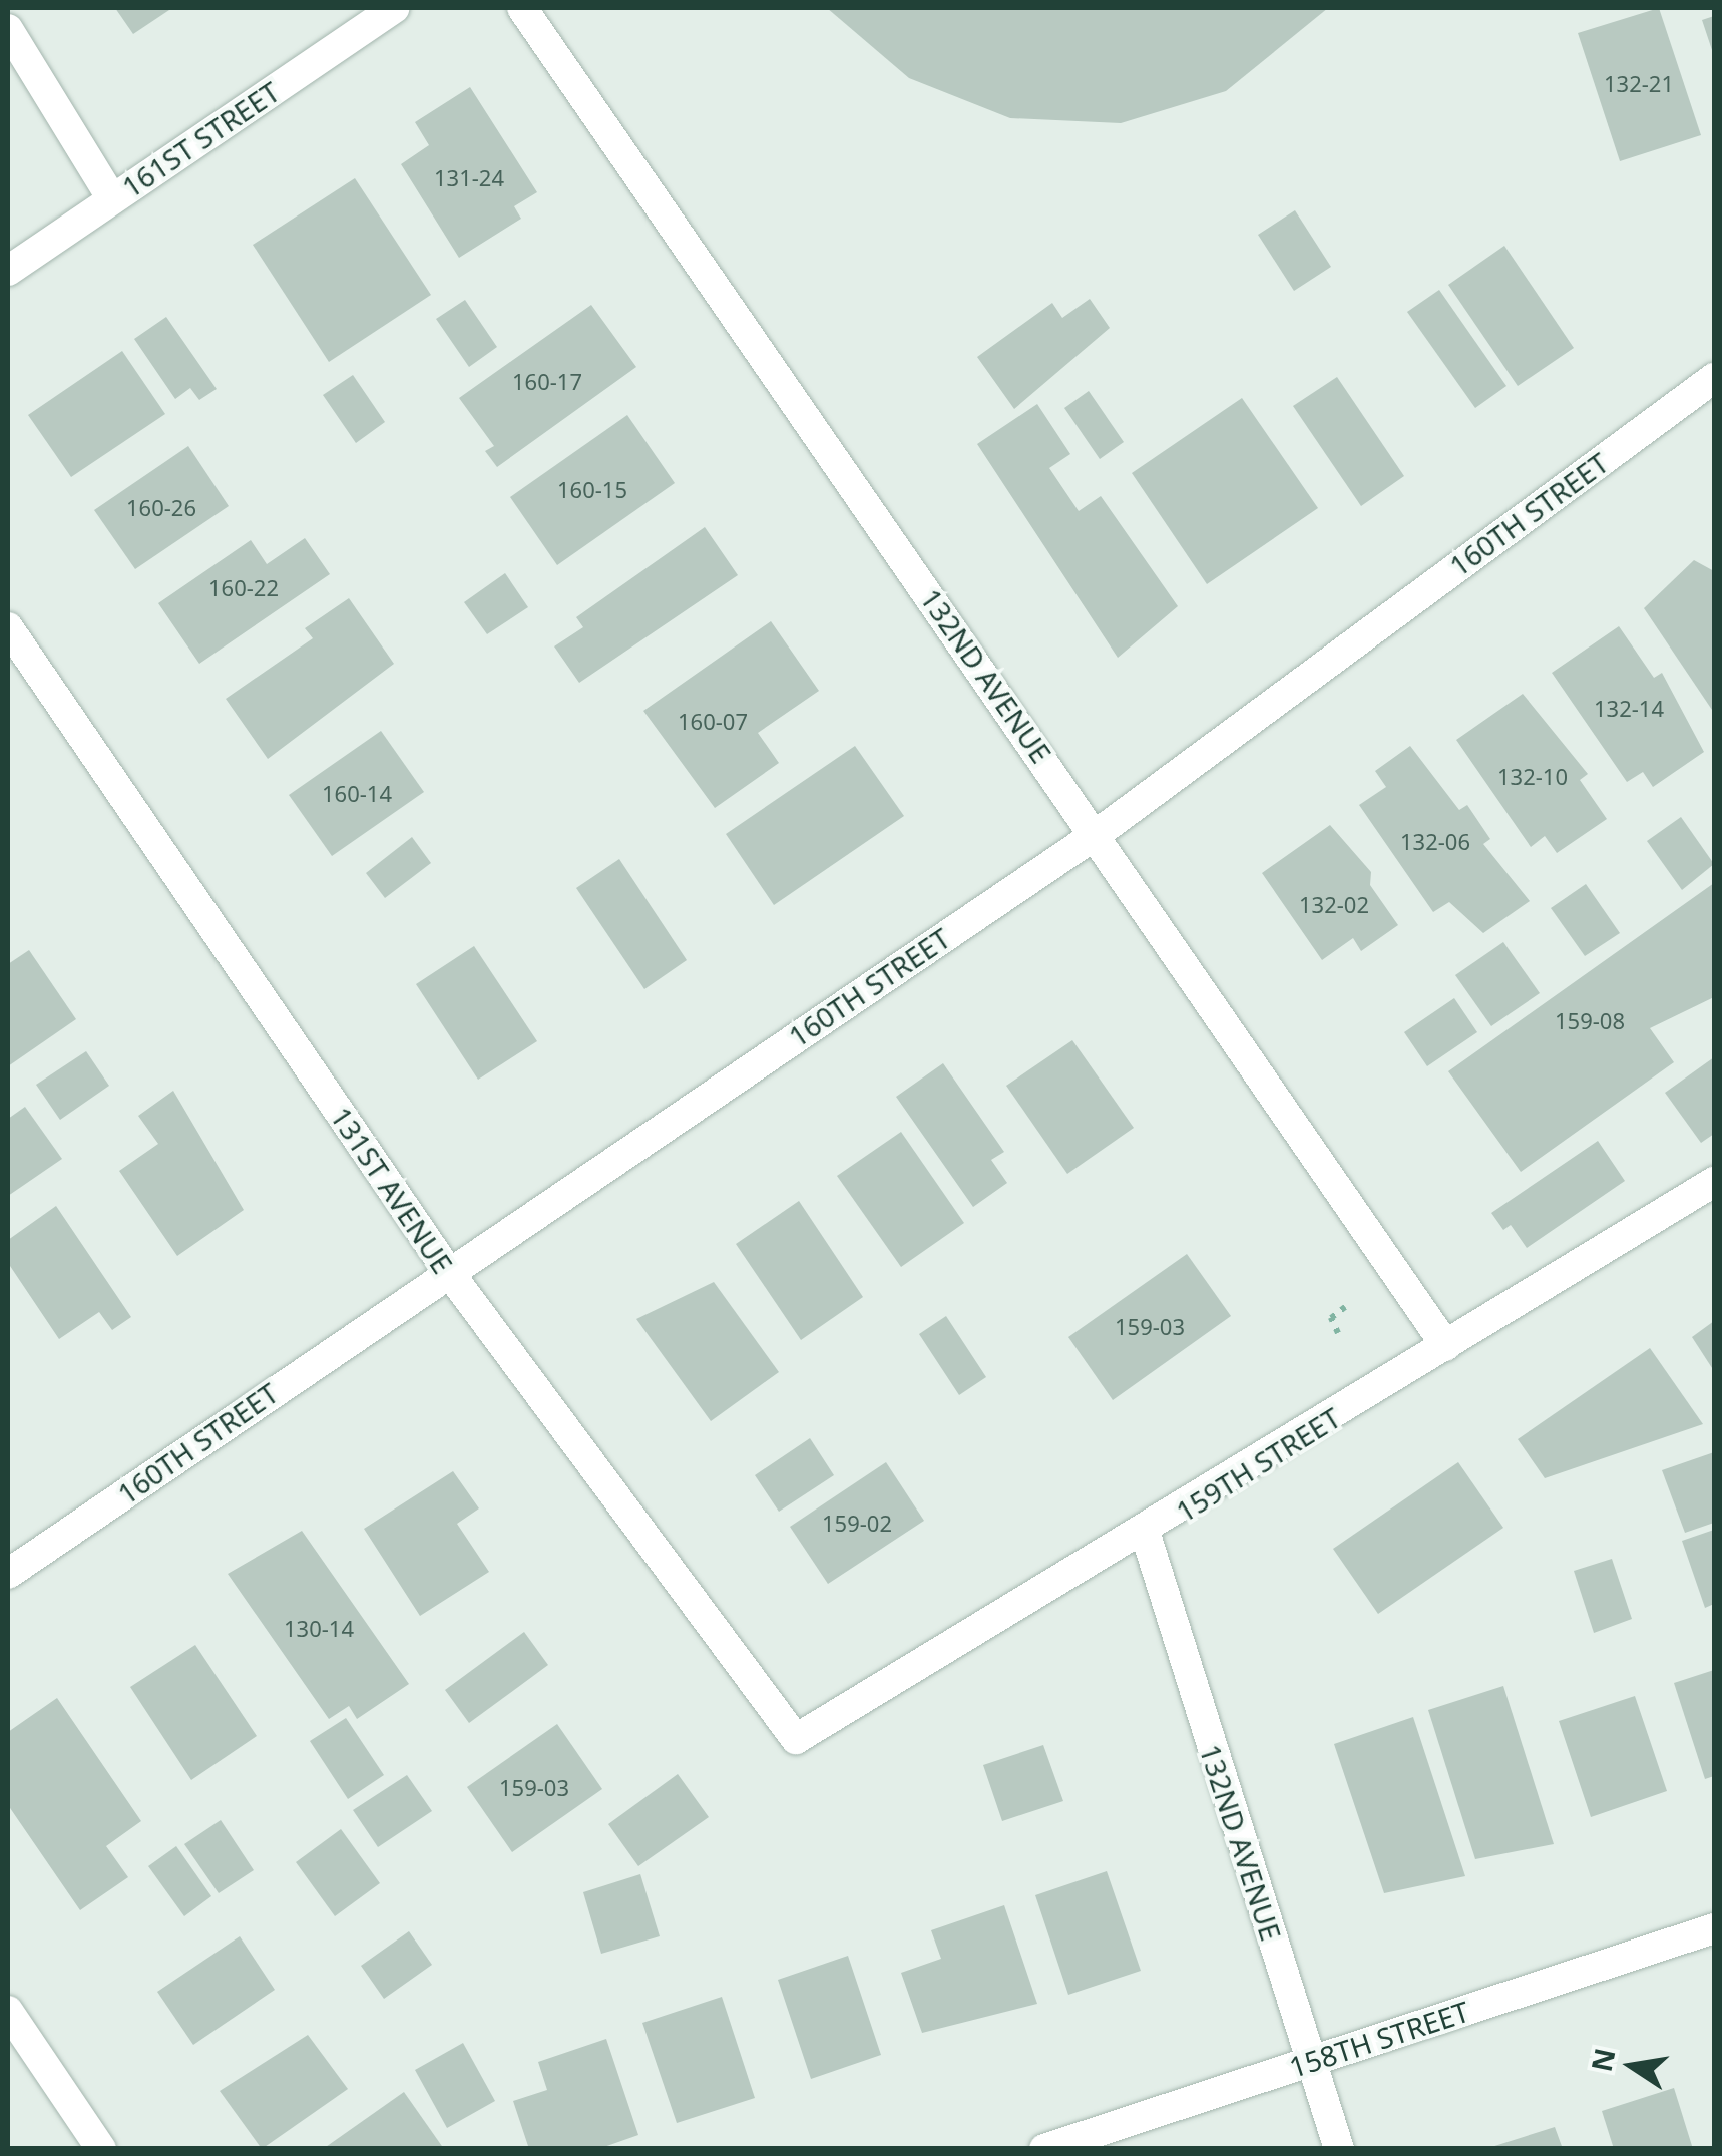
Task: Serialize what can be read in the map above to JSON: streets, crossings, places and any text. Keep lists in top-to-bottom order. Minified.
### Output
{"streets":{"street":["161ST STREET","160TH STREET","132ND AVENUE","131ST AVENUE","159TH STREET","158TH STREET"]},"crossings":[["160TH STREET","132ND AVENUE"],["160TH STREET","131ST AVENUE"],["132ND AVENUE","159TH STREET"],["132ND AVENUE","158TH STREET"],["131ST AVENUE","159TH STREET"]],"house_numbers":["132-21","131-24","160-17","160-15","160-26","160-22","132-14","160-07","132-10","160-14","132-06","132-02","159-08","159-03","159-02","130-14","159-03"],"north":"left"}
